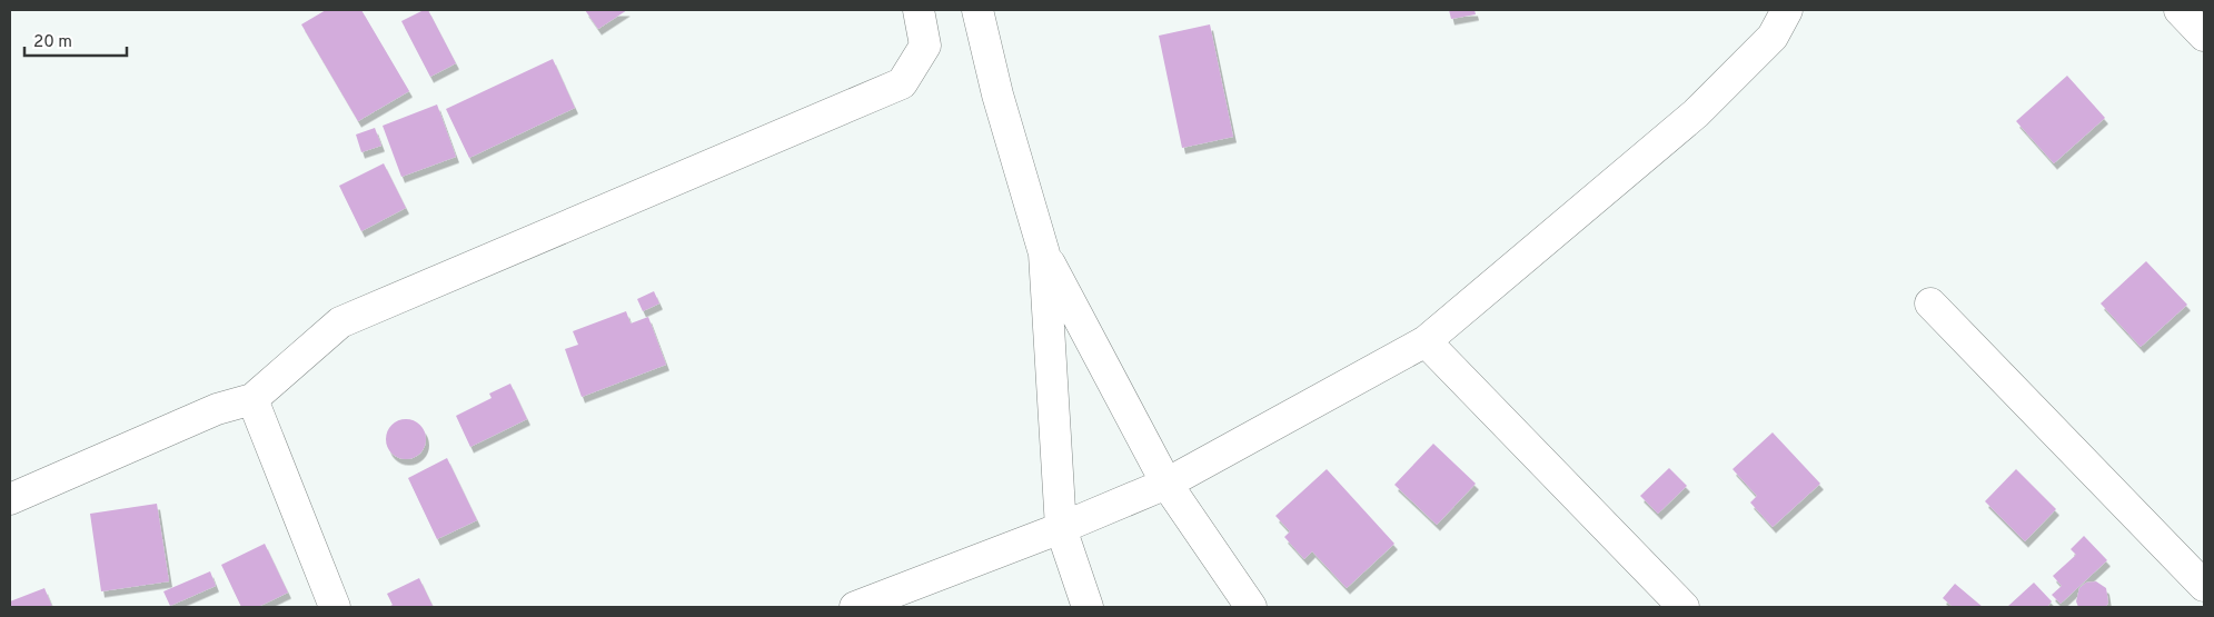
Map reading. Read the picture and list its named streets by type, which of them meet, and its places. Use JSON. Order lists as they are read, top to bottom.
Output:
{
  "scale_bar": "20 m"
}
